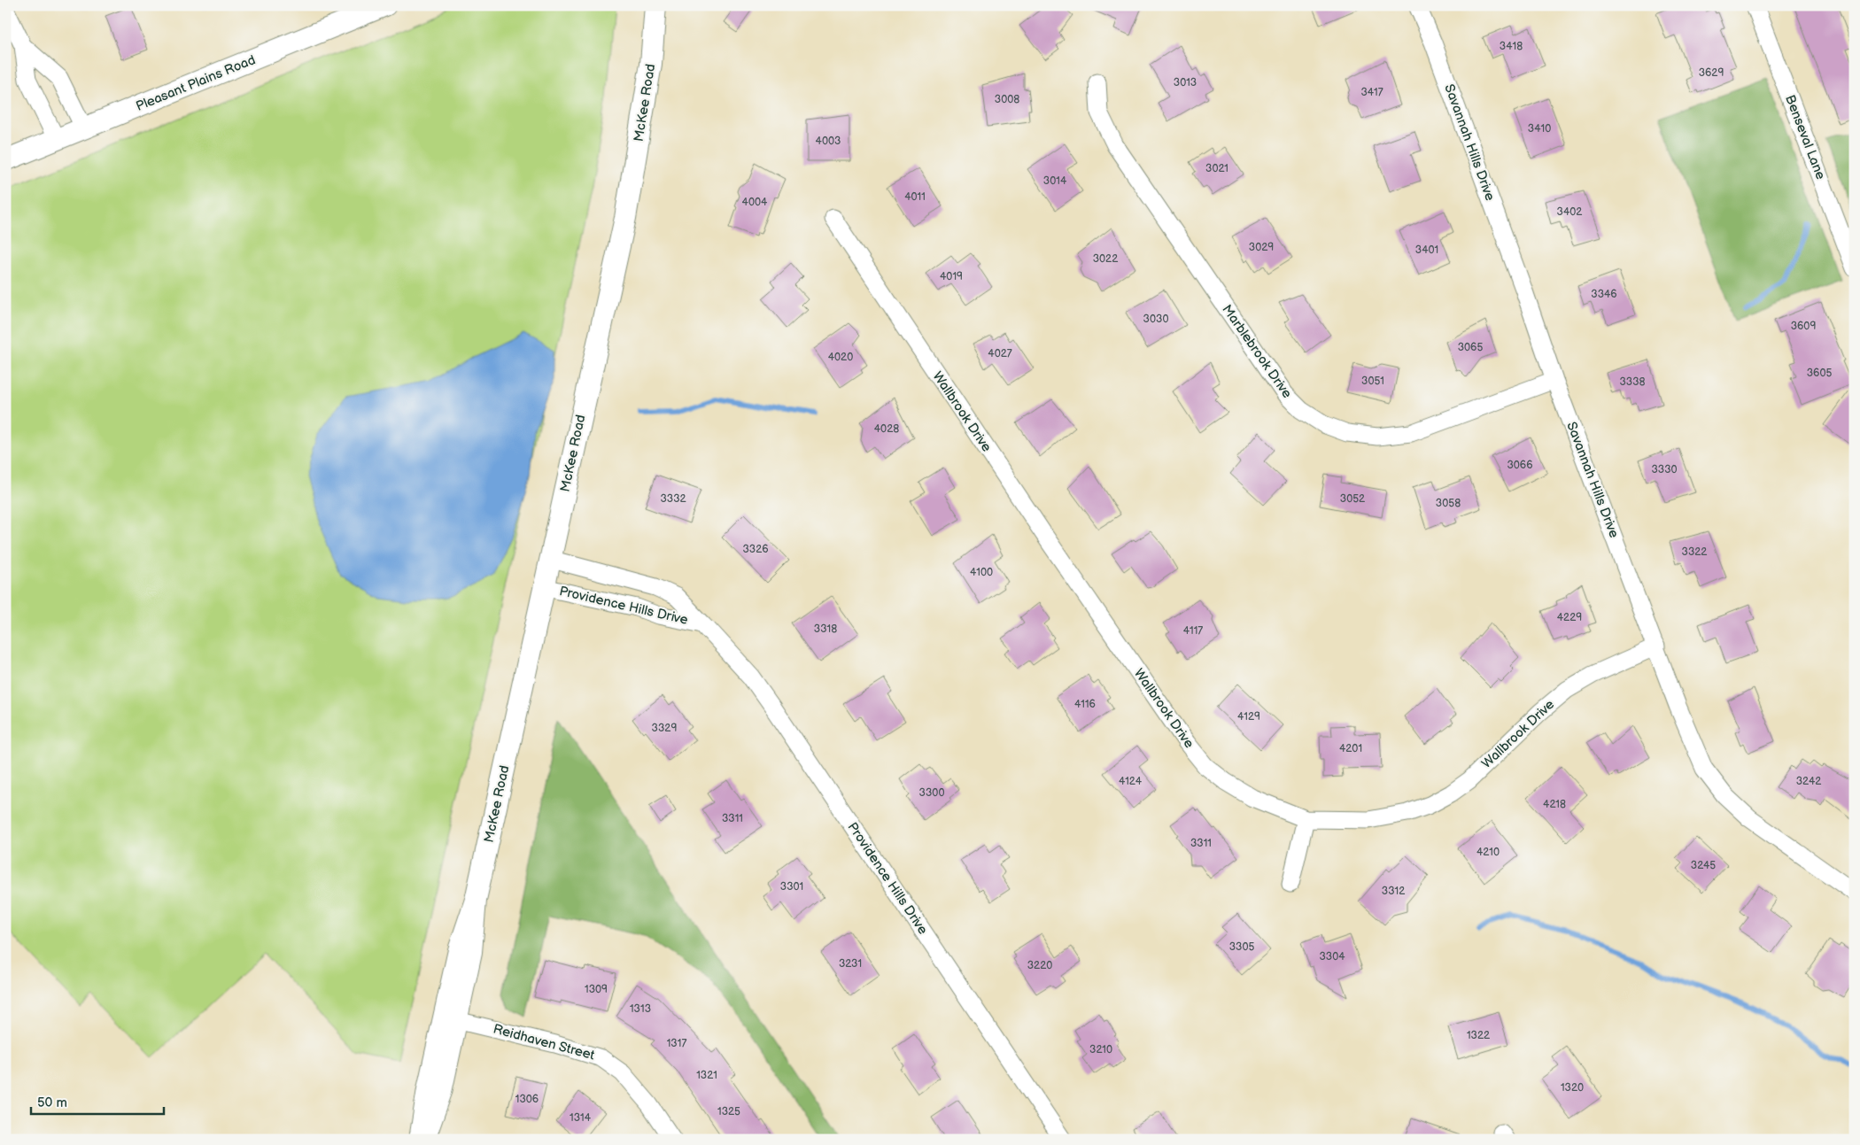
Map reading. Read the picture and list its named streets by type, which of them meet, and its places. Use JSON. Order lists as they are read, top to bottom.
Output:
{
  "streets": {
    "street": [
      "Pleasant Plains Road",
      "McKee Road",
      "Benseval Lane",
      "Savannah Hills Drive",
      "Marblebrook Drive",
      "Wallbrook Drive",
      "Providence Hills Drive",
      "Reidhaven Street"
    ]
  },
  "crossings": [
    ["McKee Road", "Providence Hills Drive"],
    ["McKee Road", "Reidhaven Street"],
    ["Savannah Hills Drive", "Marblebrook Drive"],
    ["Savannah Hills Drive", "Wallbrook Drive"]
  ],
  "house_numbers": [
    "3418",
    "3629",
    "3013",
    "3417",
    "3008",
    "3410",
    "4003",
    "3021",
    "3014",
    "4011",
    "4004",
    "3402",
    "3029",
    "3401",
    "3022",
    "4019",
    "3346",
    "3030",
    "3609",
    "3065",
    "4027",
    "4020",
    "3605",
    "3051",
    "3338",
    "4028",
    "3066",
    "3330",
    "3332",
    "3052",
    "3058",
    "3326",
    "3322",
    "4100",
    "4229",
    "3318",
    "4117",
    "4116",
    "4129",
    "3329",
    "4201",
    "4124",
    "3242",
    "3300",
    "4218",
    "3311",
    "3311",
    "4210",
    "3245",
    "3301",
    "3312",
    "3305",
    "3304",
    "3231",
    "3220",
    "1309",
    "1313",
    "1322",
    "1317",
    "3210",
    "1321",
    "1320",
    "1306",
    "1325",
    "1314"
  ],
  "scale_bar": "50 m"
}
